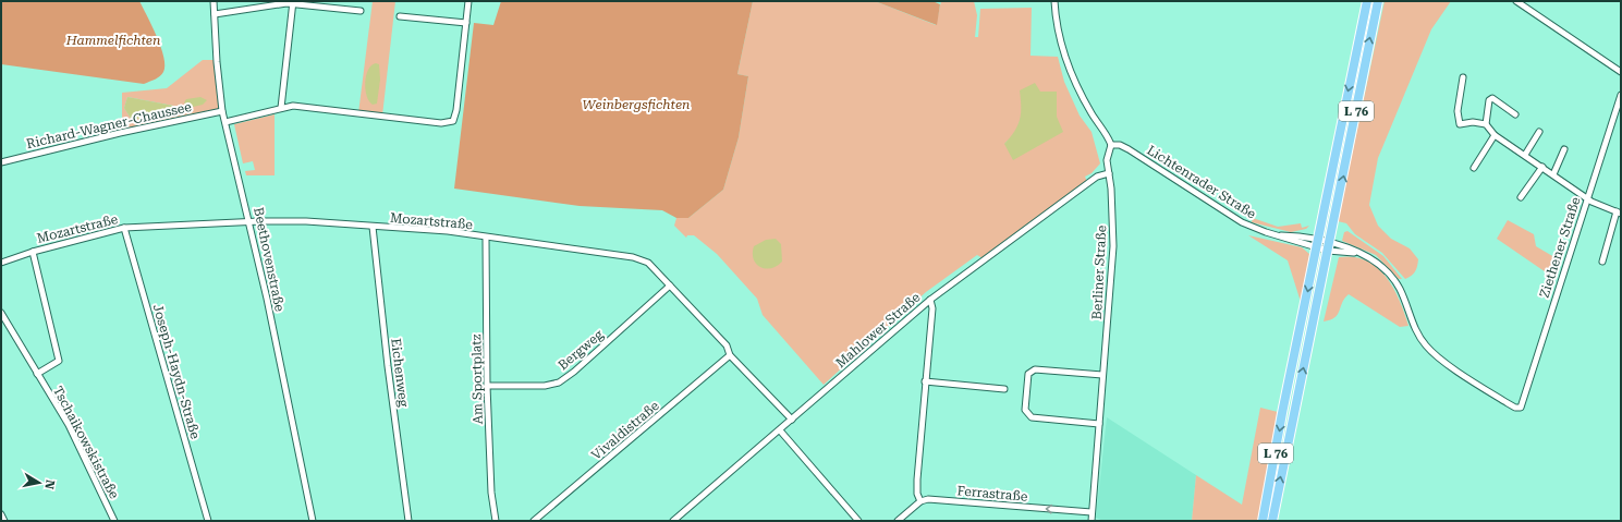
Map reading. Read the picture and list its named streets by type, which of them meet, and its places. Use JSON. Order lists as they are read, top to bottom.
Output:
{
  "streets": {
    "main road": ["L 76"],
    "street": [
      "Richard-Wagner-Chaussee",
      "Lichtenrader Straße",
      "Mozartstraße",
      "Ziethener Straße",
      "Beethovenstraße",
      "Berliner Straße",
      "Mahlower Straße",
      "Bergweg",
      "Joseph-Haydn-Straße",
      "Eichenweg",
      "Am Sportplatz",
      "Vivaldistraße",
      "Tschaikowskistraße",
      "Ferrastraße"
    ]
  },
  "crossings": [
    ["L 76", "Lichtenrader Straße"],
    ["Richard-Wagner-Chaussee", "Beethovenstraße"],
    ["Lichtenrader Straße", "Ziethener Straße"],
    ["Lichtenrader Straße", "Berliner Straße"],
    ["Mozartstraße", "Beethovenstraße"],
    ["Mozartstraße", "Mahlower Straße"],
    ["Mozartstraße", "Bergweg"],
    ["Mozartstraße", "Joseph-Haydn-Straße"],
    ["Mozartstraße", "Eichenweg"],
    ["Mozartstraße", "Am Sportplatz"],
    ["Mozartstraße", "Vivaldistraße"],
    ["Berliner Straße", "Mahlower Straße"],
    ["Berliner Straße", "Ferrastraße"],
    ["Bergweg", "Am Sportplatz"]
  ],
  "one_way": ["Ferrastraße"],
  "parks": ["Hammelfichten", "Weinbergsfichten"],
  "north": "right"
}
